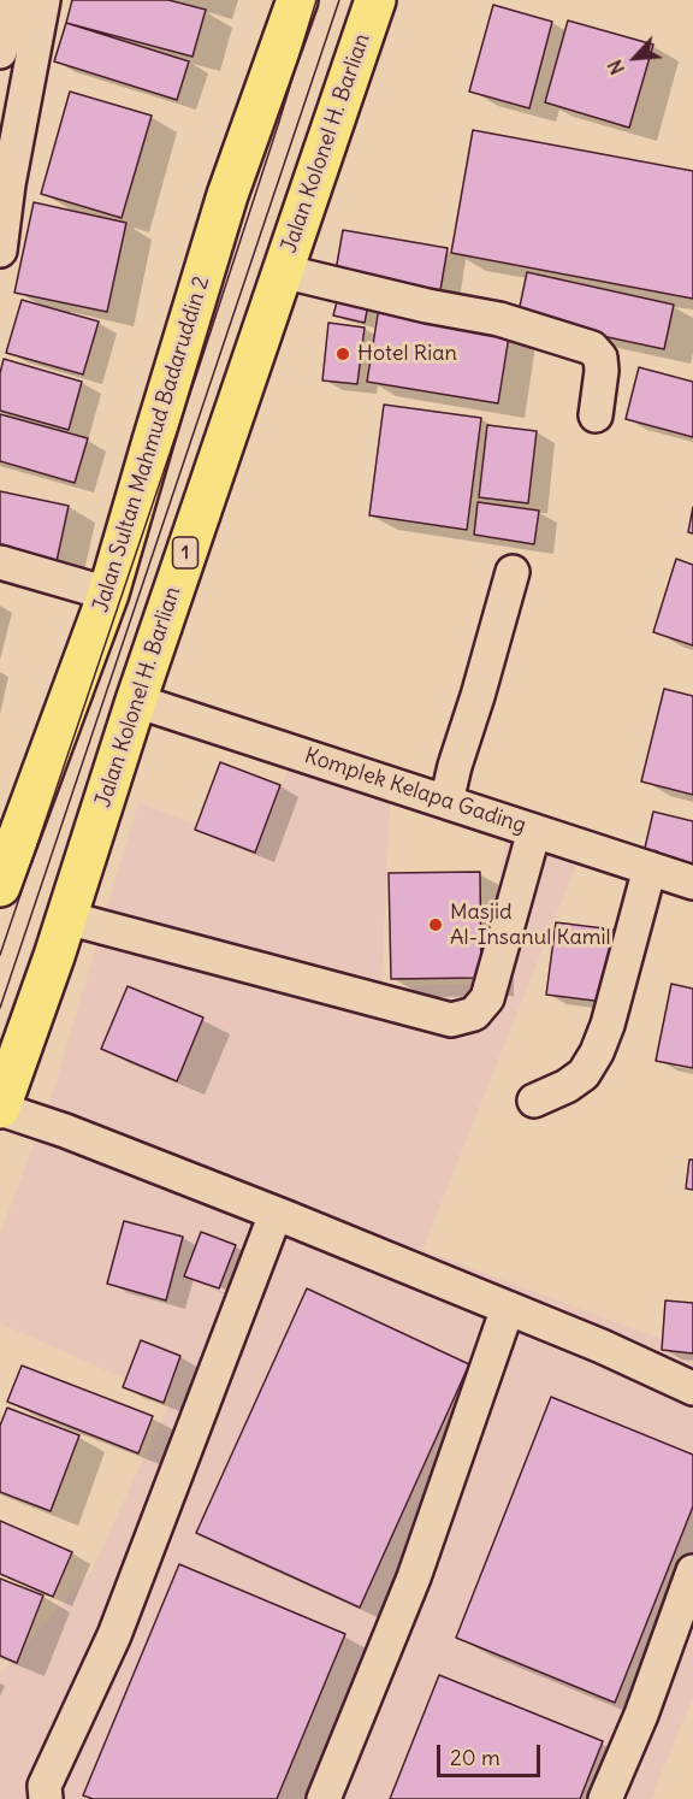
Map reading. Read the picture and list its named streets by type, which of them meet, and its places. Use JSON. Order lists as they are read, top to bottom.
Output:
{
  "streets": {
    "highway": ["Jalan Kolonel H. Barlian", "Jalan Sultan Mahmud Badaruddin 2", "1"],
    "street": ["Komplek Kelapa Gading"]
  },
  "crossings": [
    ["Jalan Kolonel H. Barlian", "Komplek Kelapa Gading"]
  ],
  "places": ["Hotel Rian", "Masjid Al-Insanul Kamil"],
  "scale_bar": "20 m",
  "north": "bottom left"
}
